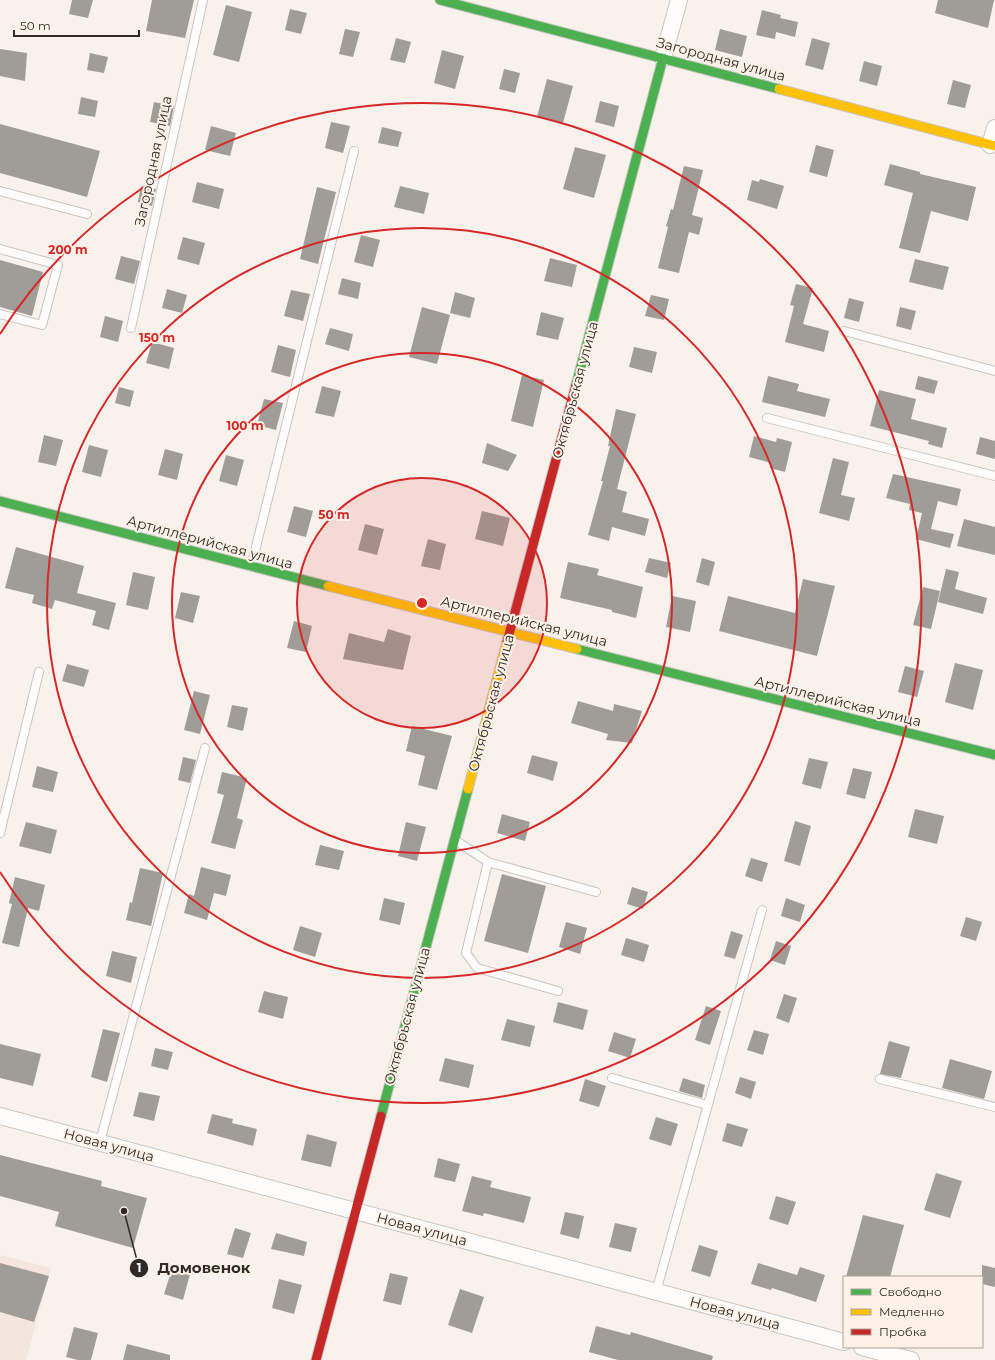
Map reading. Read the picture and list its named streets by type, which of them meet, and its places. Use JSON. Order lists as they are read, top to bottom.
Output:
{
  "streets": {
    "main road": ["Загородная улица", "Октябрьская улица", "Артиллерийская улица"],
    "street": ["Новая улица"]
  },
  "crossings": [
    ["Загородная улица", "Октябрьская улица"],
    ["Октябрьская улица", "Артиллерийская улица"],
    ["Октябрьская улица", "Новая улица"]
  ],
  "places": ["Домовенок"],
  "legend": ["Свободно", "Медленно", "Пробка"],
  "scale_bar": "50 m",
  "rings": [
    "200 m",
    "150 m",
    "100 m",
    "50 m"
  ]
}
